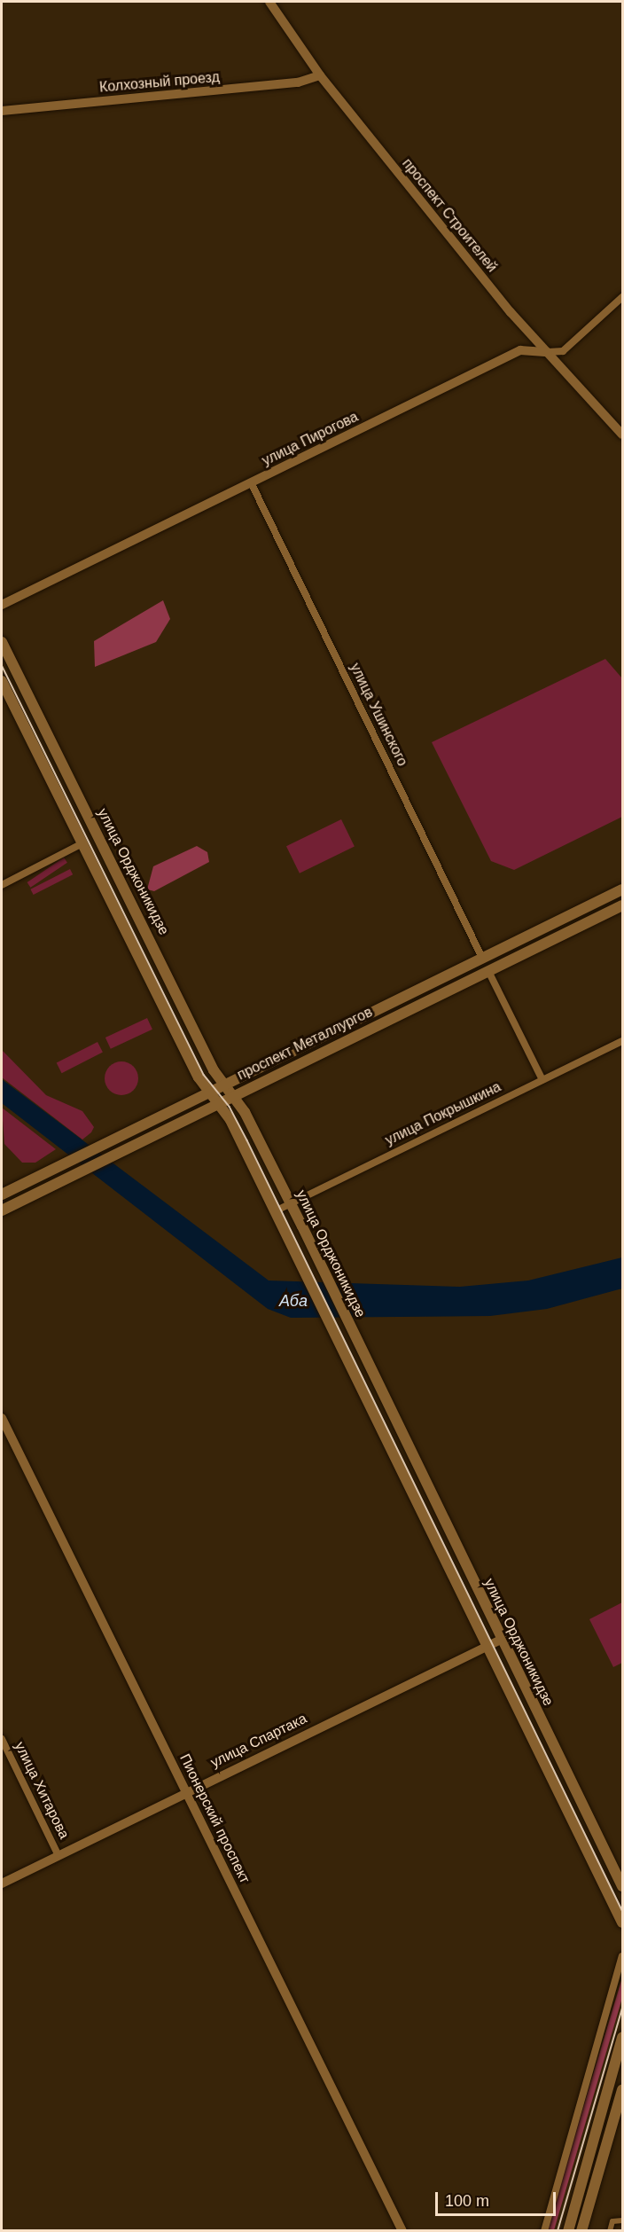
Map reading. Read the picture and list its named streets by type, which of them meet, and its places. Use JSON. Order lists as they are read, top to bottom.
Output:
{
  "streets": {
    "main road": ["улица Орджоникидзе", "проспект Металлургов"],
    "street": [
      "Колхозный проезд",
      "проспект Строителей",
      "улица Пирогова",
      "улица Ушинского",
      "улица Покрышкина",
      "улица Спартака",
      "улица Хитарова",
      "Пионерский проспект"
    ]
  },
  "crossings": [
    ["Колхозный проезд", "проспект Строителей"],
    ["проспект Строителей", "улица Пирогова"],
    ["улица Пирогова", "улица Ушинского"],
    ["улица Ушинского", "проспект Металлургов"],
    ["улица Орджоникидзе", "проспект Металлургов"],
    ["улица Орджоникидзе", "улица Покрышкина"],
    ["улица Орджоникидзе", "улица Спартака"],
    ["улица Спартака", "улица Хитарова"],
    ["улица Спартака", "Пионерский проспект"]
  ],
  "water": ["Аба"],
  "scale_bar": "100 m"
}
